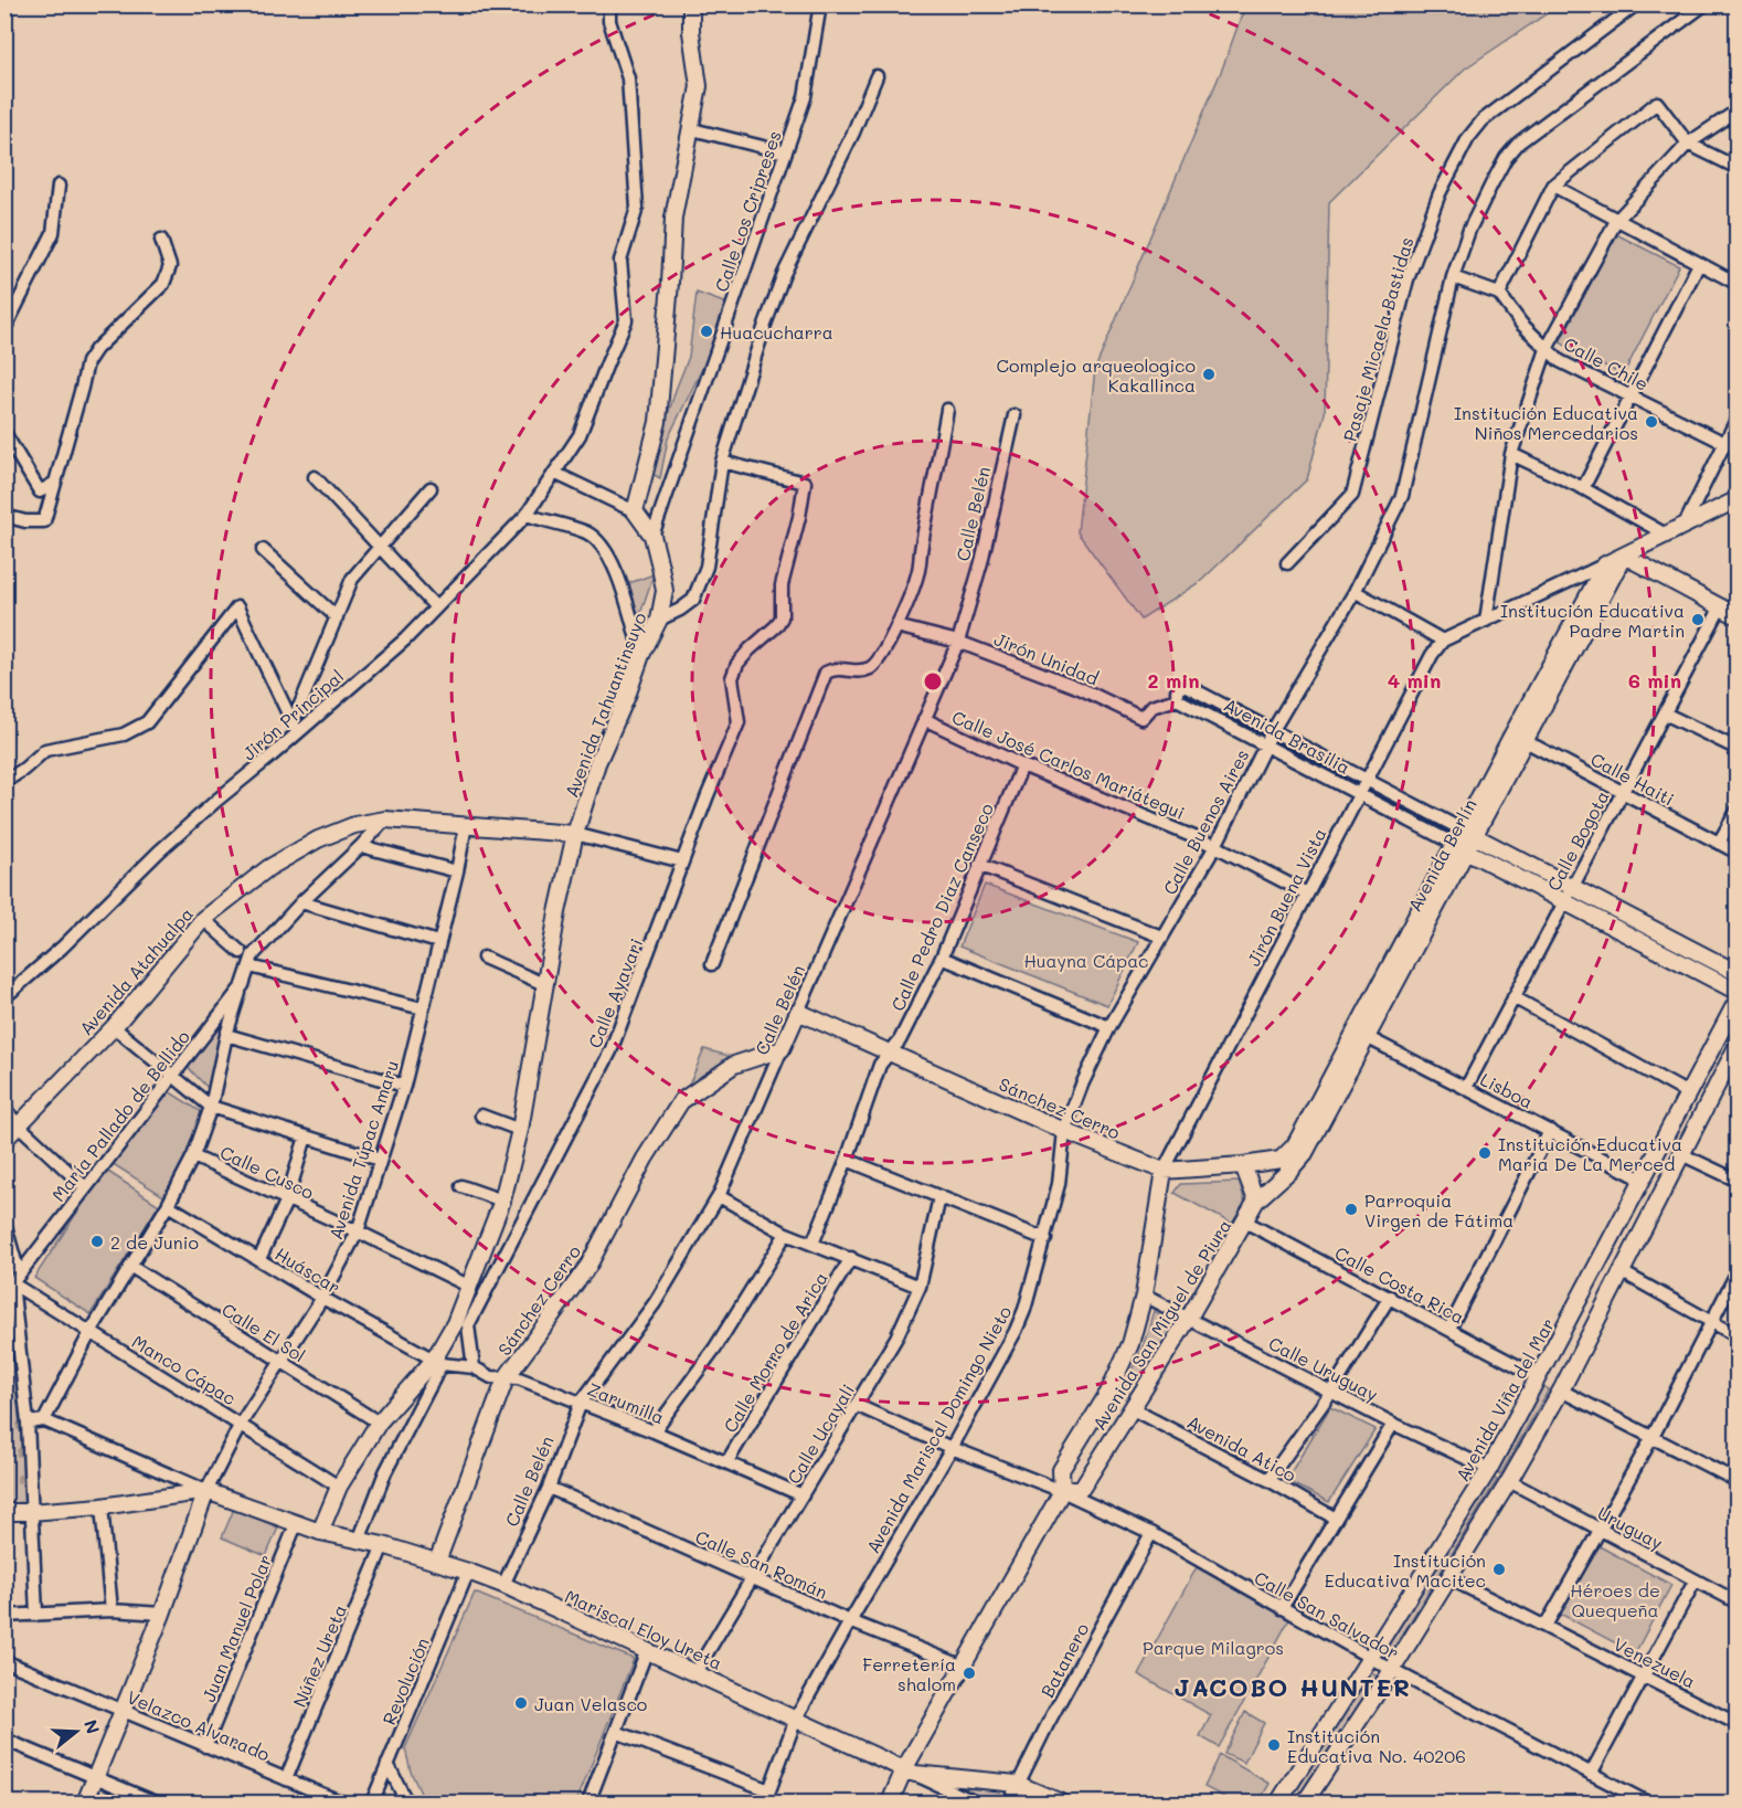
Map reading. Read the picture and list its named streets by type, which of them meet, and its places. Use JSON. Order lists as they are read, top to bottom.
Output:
{
  "streets": {
    "street": [
      "Calle Los Cripreses",
      "Pasaje Micaela Bastidas",
      "Calle Chile",
      "Calle Belén",
      "Jirón Unidad",
      "Avenida Tahuantinsuyo",
      "Jirón Principal",
      "Avenida Brasilia",
      "Calle José Carlos Mariátegui",
      "Calle Haiti",
      "Calle Buenos Aires",
      "Calle Bogota",
      "Avenida Berlín",
      "Jirón Buena Vista",
      "Calle Pedro Diaz Canseco",
      "Avenida Atahualpa",
      "Calle Ayavari",
      "Lisboa",
      "Sánchez Cerro",
      "María Pallado de Bellido",
      "Avenida Túpac Amaru",
      "Calle Cusco",
      "Huáscar",
      "Calle Costa Rica",
      "Avenida San Miguel de Piura",
      "Calle El Sol",
      "Calle Morro de Arica",
      "Calle Uruguay",
      "Manco Cápac",
      "Avenida Viña del Mar",
      "Zarumilla",
      "Avenida Mariscal Domingo Nieto",
      "Calle Ucayali",
      "Avenida Atico",
      "Uruguay",
      "Calle San Román",
      "Calle San Salvador",
      "Juan Manuel Polar",
      "Mariscal Eloy Ureta",
      "Núñez Ureta",
      "Batanero",
      "Venezuela",
      "Revolución",
      "Velazco Alvarado"
    ]
  },
  "crossings": [
    ["Calle Los Cripreses", "Avenida Tahuantinsuyo"],
    ["Calle Belén", "Jirón Unidad"],
    ["Calle Belén", "Calle José Carlos Mariátegui"],
    ["Calle Belén", "Sánchez Cerro"],
    ["Calle Belén", "Zarumilla"],
    ["Calle Belén", "Calle San Román"],
    ["Calle Belén", "Mariscal Eloy Ureta"],
    ["Jirón Unidad", "Avenida Brasilia"],
    ["Avenida Tahuantinsuyo", "Avenida Atahualpa"],
    ["Avenida Tahuantinsuyo", "Calle Ayavari"],
    ["Avenida Tahuantinsuyo", "Calle Cusco"],
    ["Avenida Tahuantinsuyo", "Huáscar"],
    ["Avenida Tahuantinsuyo", "Calle El Sol"],
    ["Avenida Tahuantinsuyo", "Manco Cápac"],
    ["Avenida Tahuantinsuyo", "Zarumilla"],
    ["Avenida Tahuantinsuyo", "Mariscal Eloy Ureta"],
    ["Avenida Brasilia", "Calle Buenos Aires"],
    ["Avenida Brasilia", "Calle Bogota"],
    ["Avenida Brasilia", "Avenida Berlín"],
    ["Avenida Brasilia", "Jirón Buena Vista"],
    ["Calle José Carlos Mariátegui", "Calle Buenos Aires"],
    ["Calle José Carlos Mariátegui", "Jirón Buena Vista"],
    ["Calle José Carlos Mariátegui", "Calle Pedro Diaz Canseco"],
    ["Calle Haiti", "Calle Bogota"],
    ["Calle Haiti", "Avenida Berlín"],
    ["Calle Buenos Aires", "Sánchez Cerro"],
    ["Calle Buenos Aires", "Avenida Mariscal Domingo Nieto"],
    ["Calle Bogota", "Lisboa"],
    ["Avenida Berlín", "Lisboa"],
    ["Avenida Berlín", "Sánchez Cerro"],
    ["Avenida Berlín", "Avenida San Miguel de Piura"],
    ["Jirón Buena Vista", "Sánchez Cerro"],
    ["Jirón Buena Vista", "Avenida San Miguel de Piura"],
    ["Calle Pedro Diaz Canseco", "Sánchez Cerro"],
    ["Avenida Atahualpa", "Avenida Túpac Amaru"],
    ["Lisboa", "Avenida Viña del Mar"],
    ["Sánchez Cerro", "Avenida San Miguel de Piura"],
    ["Sánchez Cerro", "Zarumilla"],
    ["Sánchez Cerro", "Avenida Mariscal Domingo Nieto"],
    ["Sánchez Cerro", "Mariscal Eloy Ureta"],
    ["María Pallado de Bellido", "Manco Cápac"],
    ["Avenida Túpac Amaru", "Calle Cusco"],
    ["Avenida Túpac Amaru", "Huáscar"],
    ["Avenida Túpac Amaru", "Calle El Sol"],
    ["Avenida Túpac Amaru", "Manco Cápac"],
    ["Avenida Túpac Amaru", "Mariscal Eloy Ureta"],
    ["Huáscar", "Zarumilla"],
    ["Calle Costa Rica", "Avenida San Miguel de Piura"],
    ["Calle Costa Rica", "Avenida Viña del Mar"],
    ["Avenida San Miguel de Piura", "Calle Uruguay"],
    ["Avenida San Miguel de Piura", "Avenida Atico"],
    ["Avenida San Miguel de Piura", "Calle San Román"],
    ["Avenida San Miguel de Piura", "Calle San Salvador"],
    ["Avenida San Miguel de Piura", "Mariscal Eloy Ureta"],
    ["Calle Morro de Arica", "Zarumilla"],
    ["Calle Uruguay", "Avenida Viña del Mar"],
    ["Avenida Viña del Mar", "Calle San Salvador"],
    ["Zarumilla", "Calle Ucayali"],
    ["Avenida Mariscal Domingo Nieto", "Calle San Román"],
    ["Avenida Mariscal Domingo Nieto", "Calle San Salvador"],
    ["Avenida Mariscal Domingo Nieto", "Mariscal Eloy Ureta"],
    ["Calle Ucayali", "Calle San Román"],
    ["Calle Ucayali", "Calle San Salvador"],
    ["Calle Ucayali", "Mariscal Eloy Ureta"],
    ["Calle San Salvador", "Batanero"],
    ["Juan Manuel Polar", "Mariscal Eloy Ureta"],
    ["Juan Manuel Polar", "Velazco Alvarado"],
    ["Mariscal Eloy Ureta", "Núñez Ureta"],
    ["Mariscal Eloy Ureta", "Batanero"],
    ["Mariscal Eloy Ureta", "Revolución"],
    ["Núñez Ureta", "Velazco Alvarado"]
  ],
  "districts": ["JACOBO HUNTER"],
  "parks": ["Huayna Cápac", "Héroes de Quequeña", "Parque Milagros"],
  "places": [
    "Huacucharra",
    "Complejo arqueologico Kakallinca",
    "Institución Educativa Niños Mercedarios",
    "Institución Educativa Padre Martin",
    "Institución Educativa Maria De La Merced",
    "Parroquia Virgen de Fátima",
    "2 de Junio",
    "Institución Educativa Macitec",
    "Ferretería shalom",
    "Juan Velasco",
    "Institución Educativa No. 40206"
  ],
  "north": "right",
  "rings": ["2 min", "4 min", "6 min"]
}
